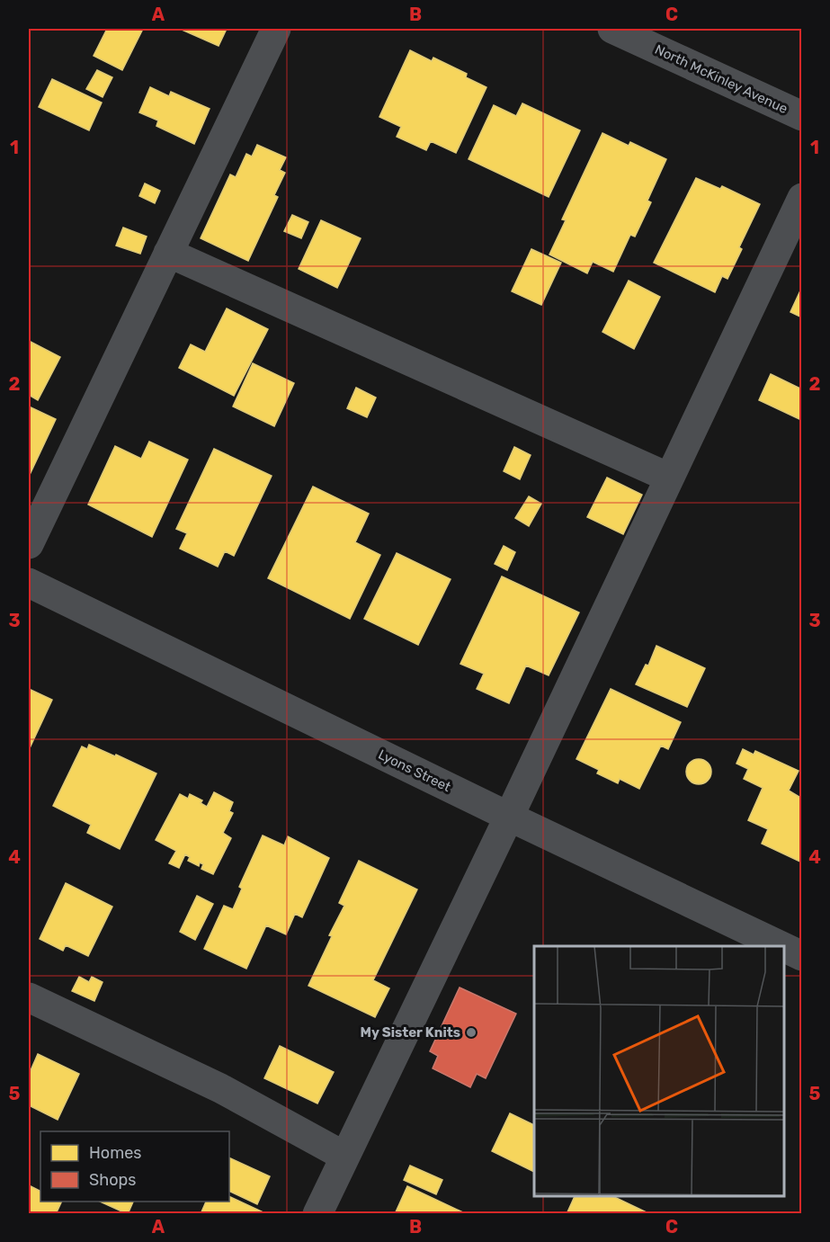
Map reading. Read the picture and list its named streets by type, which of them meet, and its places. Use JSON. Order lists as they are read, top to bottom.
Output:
{
  "streets": {
    "street": ["North McKinley Avenue", "Lyons Street"]
  },
  "places": ["My Sister Knits"],
  "legend": ["Homes", "Shops"],
  "grid": {
    "columns": ["A", "B", "C"],
    "rows": [
      "1",
      "2",
      "3",
      "4",
      "5"
    ]
  }
}
